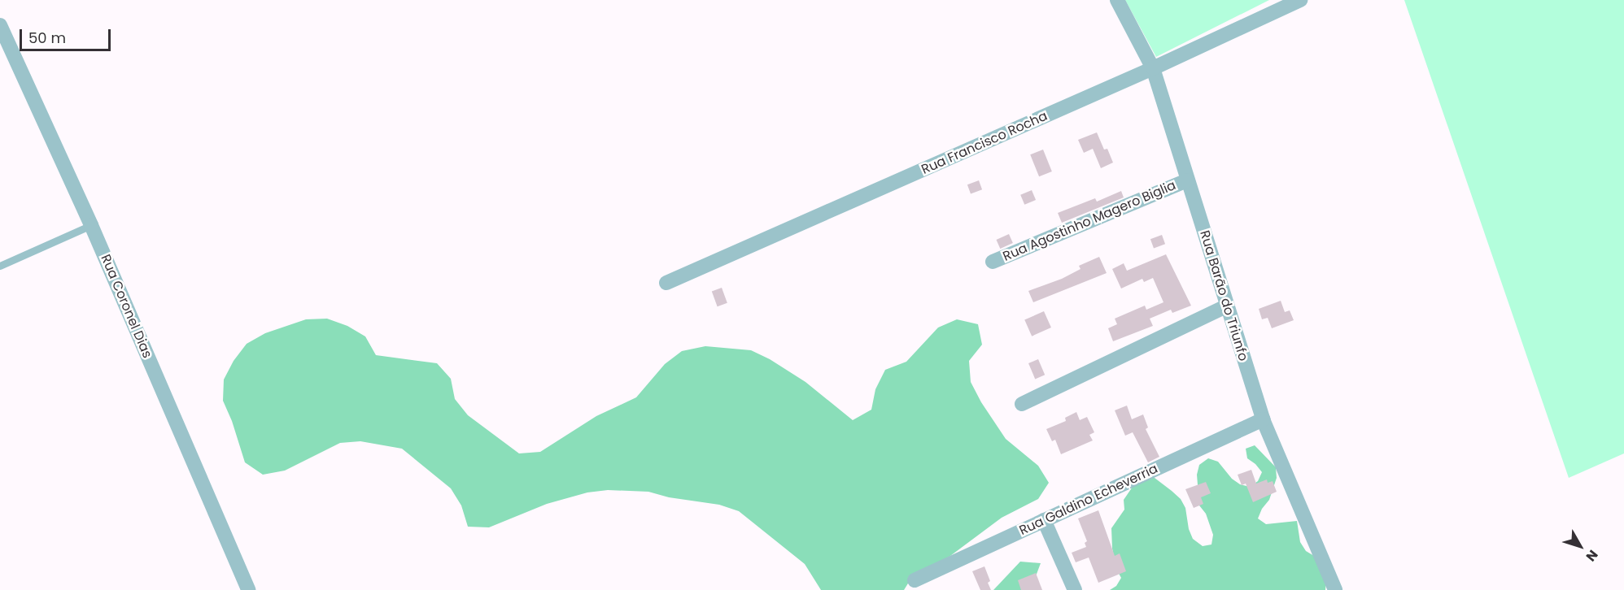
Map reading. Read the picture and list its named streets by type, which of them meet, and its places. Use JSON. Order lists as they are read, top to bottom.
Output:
{
  "streets": {
    "street": [
      "Rua Francisco Rocha",
      "Rua Agostinho Magero Biglia",
      "Rua Barão do Triunfo",
      "Rua Coronel Dias",
      "Rua Galdino Echeverria"
    ]
  },
  "crossings": [
    ["Rua Francisco Rocha", "Rua Barão do Triunfo"],
    ["Rua Agostinho Magero Biglia", "Rua Barão do Triunfo"],
    ["Rua Barão do Triunfo", "Rua Galdino Echeverria"]
  ],
  "scale_bar": "50 m",
  "north": "bottom right"
}
